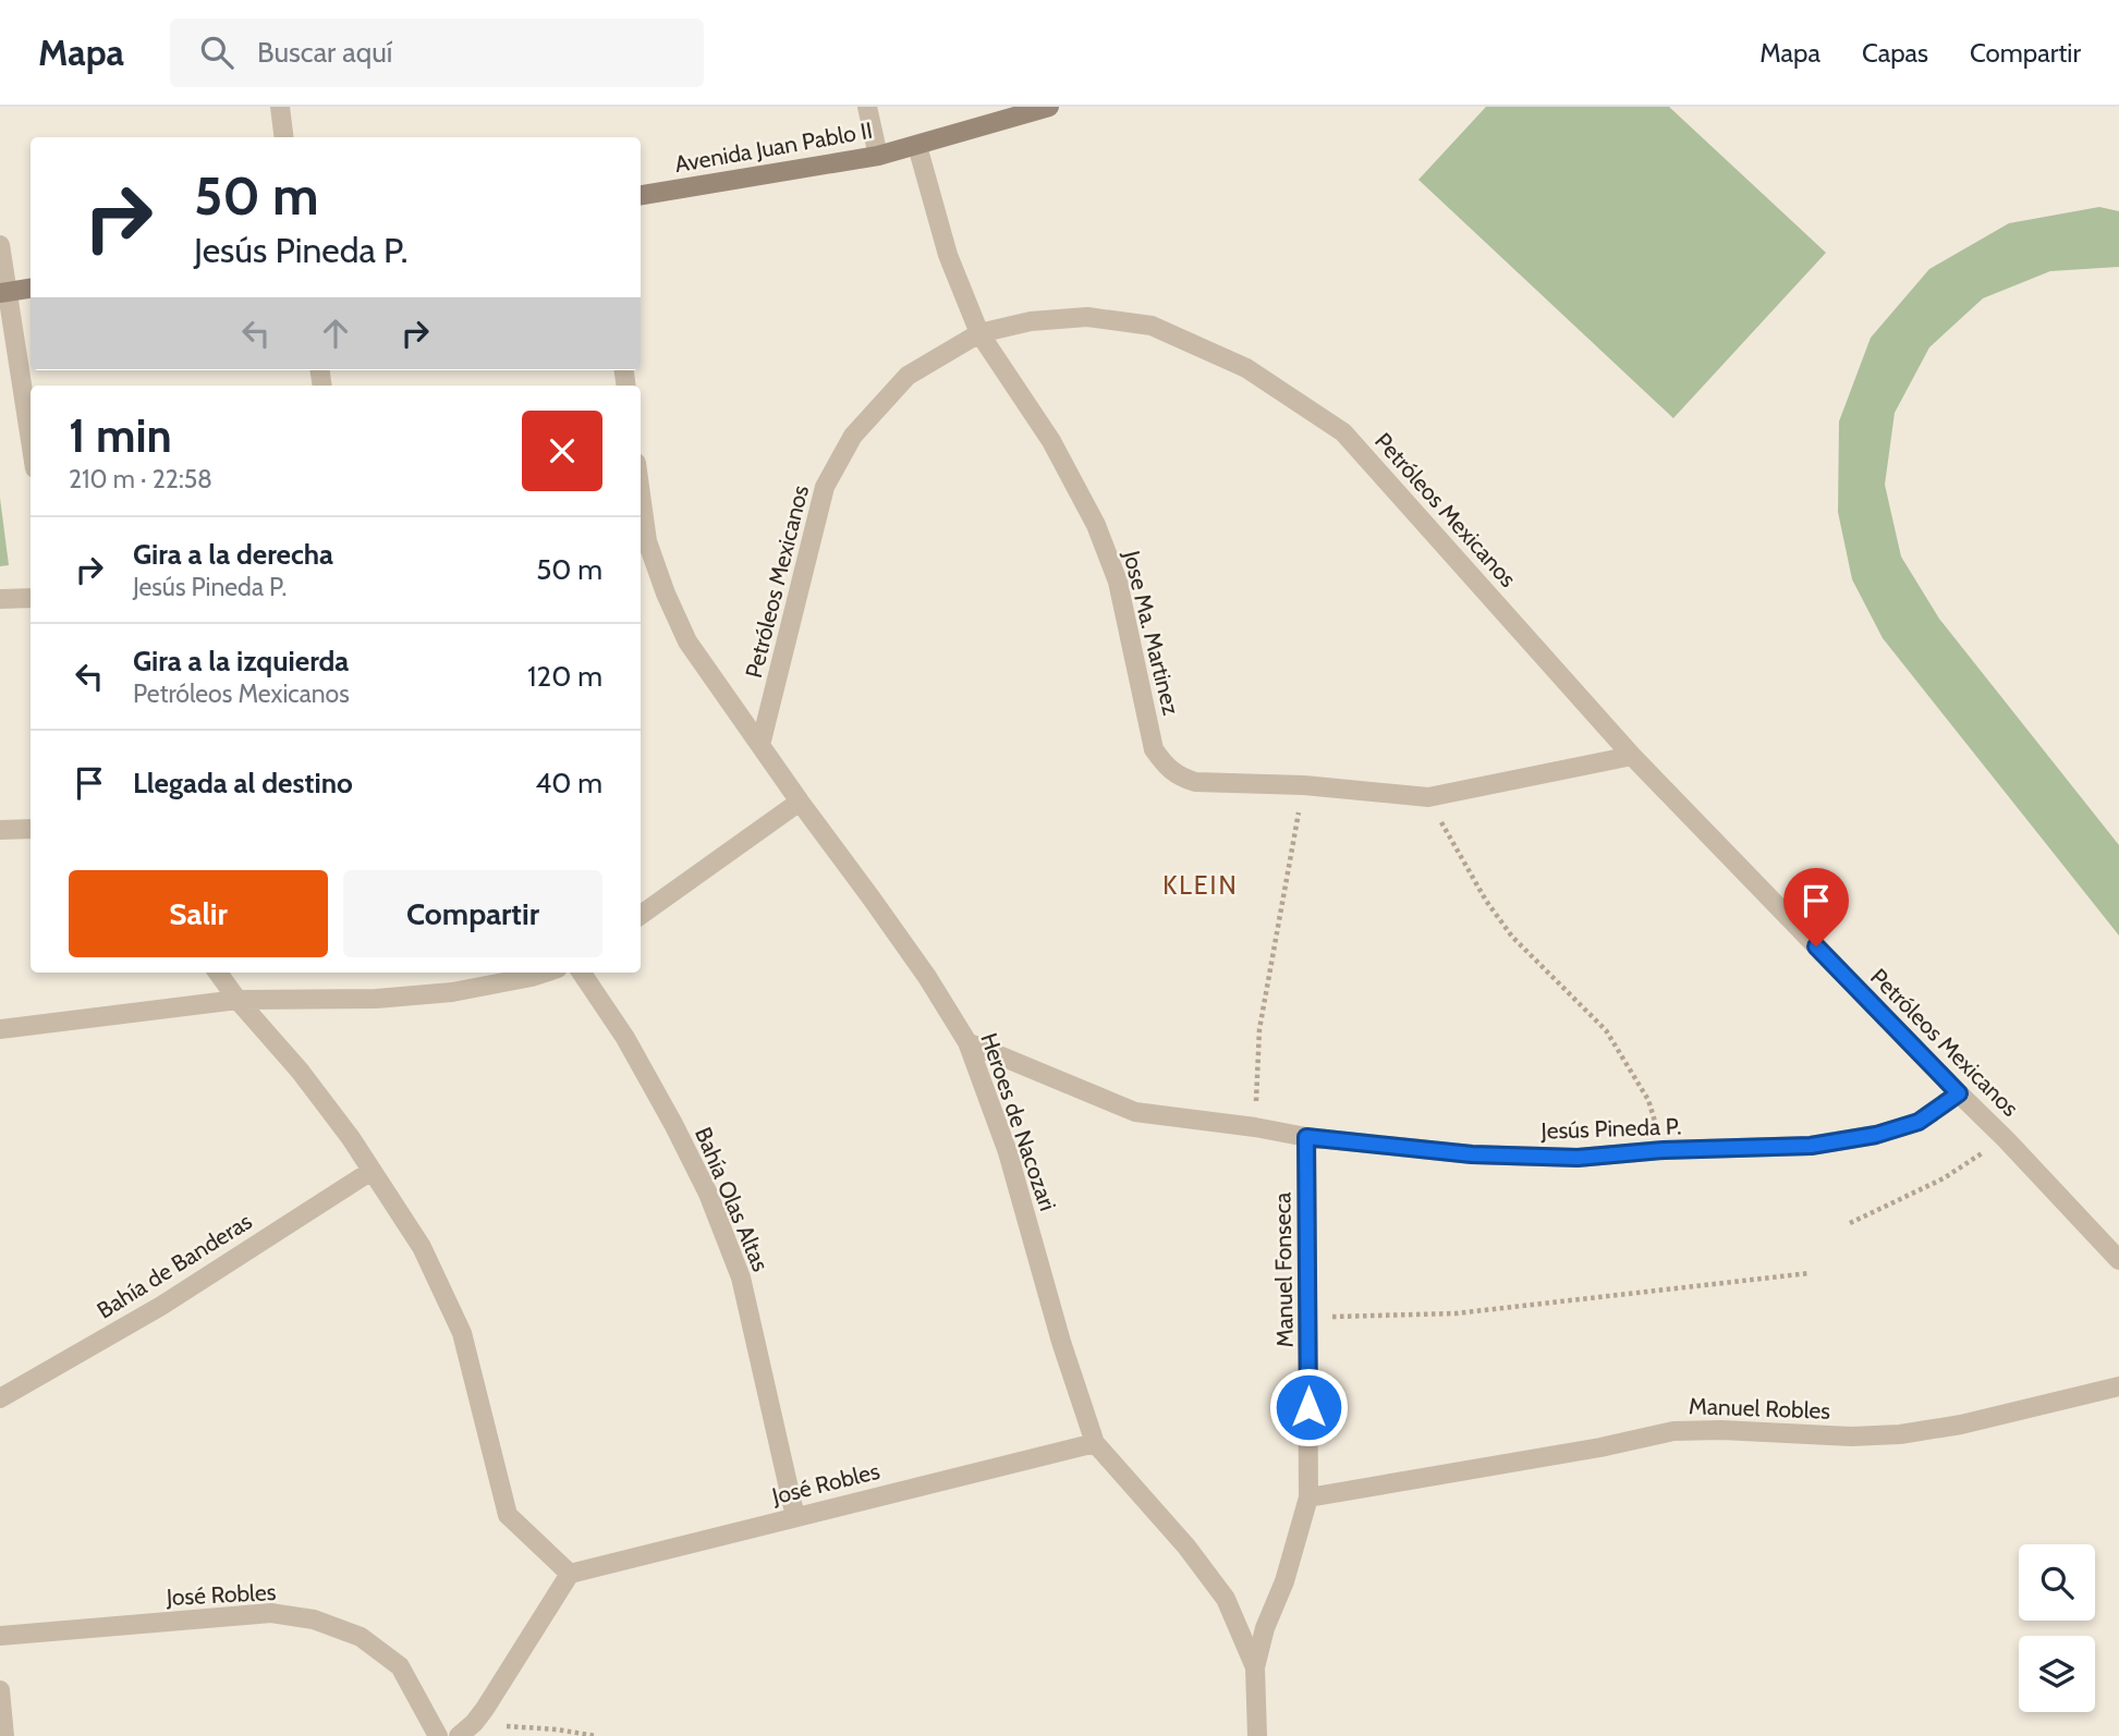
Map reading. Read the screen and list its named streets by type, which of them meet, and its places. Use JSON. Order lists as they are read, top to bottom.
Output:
{
  "streets": {
    "main road": ["Avenida Juan Pablo II"],
    "street": [
      "Petróleos Mexicanos",
      "Jose Ma. Martinez",
      "Heroes de Nacozari",
      "Jesús Pineda P.",
      "Bahía Olas Altas",
      "Bahía de Banderas",
      "Manuel Fonseca",
      "Manuel Robles",
      "José Robles"
    ]
  },
  "crossings": [
    ["Avenida Juan Pablo II", "Jose Ma. Martinez"],
    ["Petróleos Mexicanos", "Jose Ma. Martinez"],
    ["Petróleos Mexicanos", "Heroes de Nacozari"],
    ["Petróleos Mexicanos", "Jesús Pineda P."],
    ["Heroes de Nacozari", "Jesús Pineda P."],
    ["Heroes de Nacozari", "Manuel Fonseca"],
    ["Heroes de Nacozari", "José Robles"],
    ["Jesús Pineda P.", "Manuel Fonseca"],
    ["Bahía Olas Altas", "José Robles"],
    ["Manuel Fonseca", "Manuel Robles"]
  ],
  "districts": ["KLEIN"],
  "page": {
    "header": "Mapa",
    "search": "Buscar aquí",
    "nav": ["Mapa", "Capas", "Compartir"],
    "turn": ["50 m", "Jesús Pineda P."],
    "heading": ["1 min", "210 m · 22:58"],
    "list": [
      {
        "name": "Gira a la derecha",
        "note": "Jesús Pineda P.",
        "value": "50 m"
      },
      {
        "name": "Gira a la izquierda",
        "note": "Petróleos Mexicanos",
        "value": "120 m"
      },
      {
        "name": "Llegada al destino",
        "value": "40 m"
      }
    ],
    "buttons": ["Salir", "Compartir"]
  }
}
